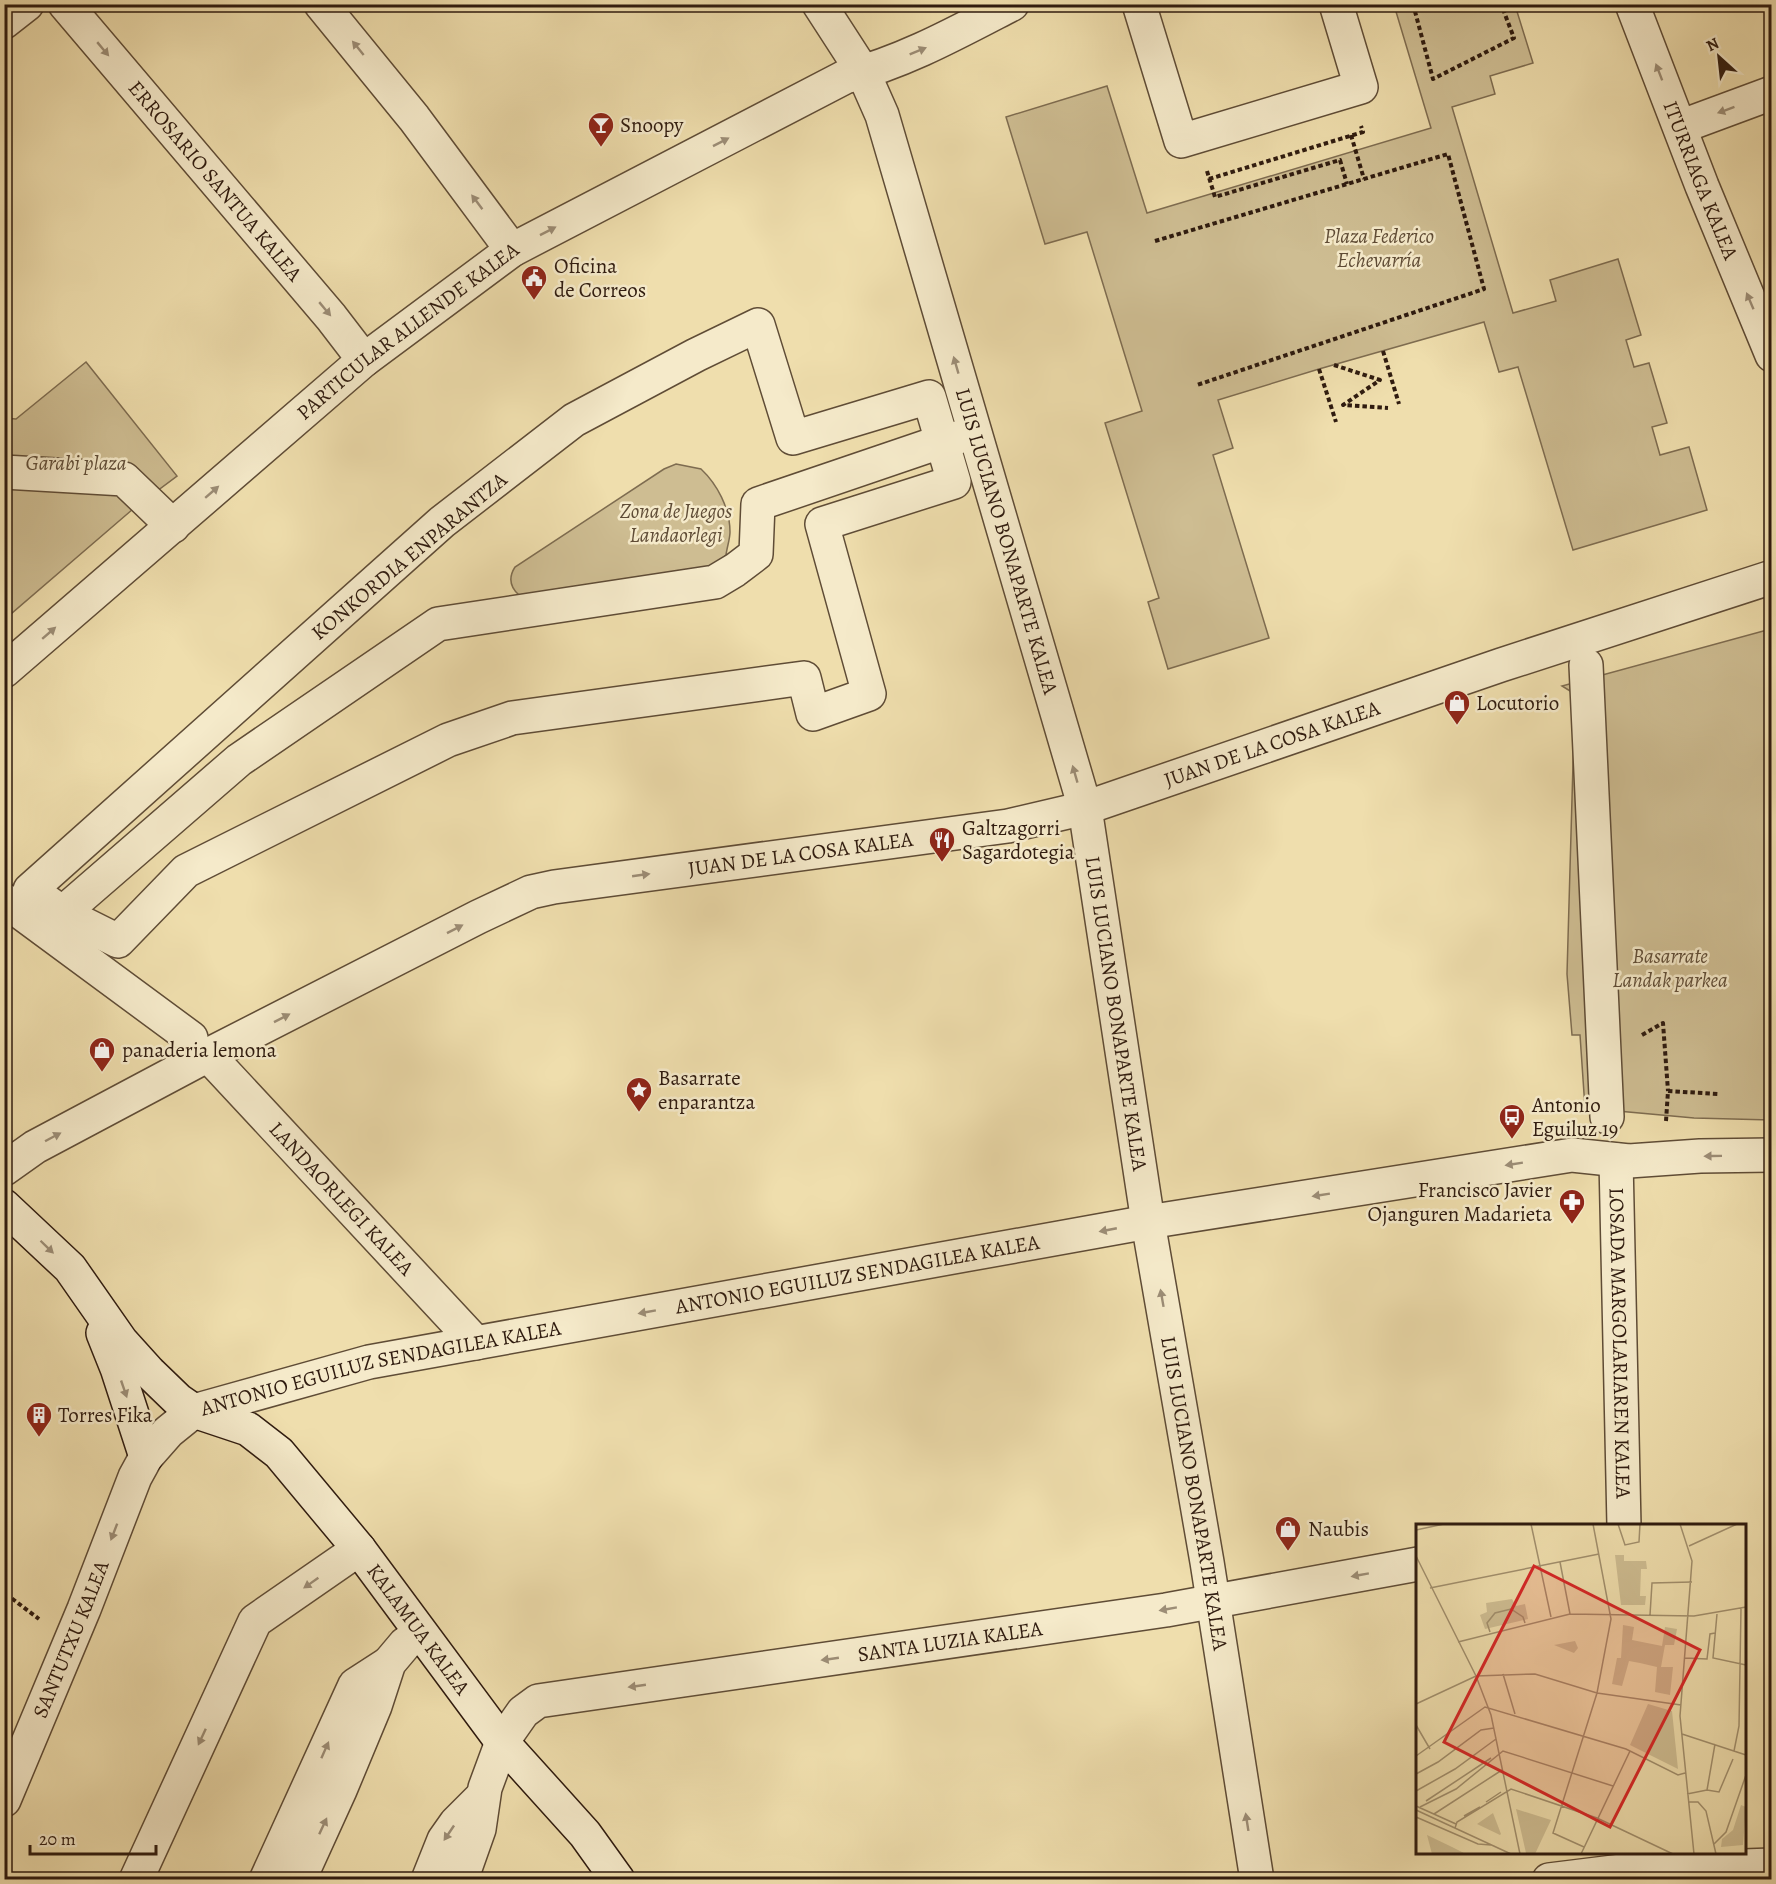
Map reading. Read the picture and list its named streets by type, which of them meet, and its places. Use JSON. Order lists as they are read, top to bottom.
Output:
{
  "streets": {
    "street": [
      "ITURRIAGA KALEA",
      "ERROSARIO SANTUA KALEA",
      "PARTICULAR ALLENDE KALEA",
      "LUIS LUCIANO BONAPARTE KALEA",
      "KONKORDIA ENPARANTZA",
      "JUAN DE LA COSA KALEA",
      "LANDAORLEGI KALEA",
      "ANTONIO EGUILUZ SENDAGILEA KALEA",
      "LOSADA MARGOLARIAREN KALEA",
      "KALAMUA KALEA",
      "SANTUTXU KALEA",
      "SANTA LUZIA KALEA"
    ]
  },
  "crossings": [
    ["ERROSARIO SANTUA KALEA", "PARTICULAR ALLENDE KALEA"],
    ["PARTICULAR ALLENDE KALEA", "LUIS LUCIANO BONAPARTE KALEA"],
    ["LUIS LUCIANO BONAPARTE KALEA", "JUAN DE LA COSA KALEA"],
    ["LUIS LUCIANO BONAPARTE KALEA", "ANTONIO EGUILUZ SENDAGILEA KALEA"],
    ["LUIS LUCIANO BONAPARTE KALEA", "SANTA LUZIA KALEA"],
    ["KONKORDIA ENPARANTZA", "LANDAORLEGI KALEA"],
    ["JUAN DE LA COSA KALEA", "LANDAORLEGI KALEA"],
    ["LANDAORLEGI KALEA", "ANTONIO EGUILUZ SENDAGILEA KALEA"],
    ["ANTONIO EGUILUZ SENDAGILEA KALEA", "LOSADA MARGOLARIAREN KALEA"],
    ["ANTONIO EGUILUZ SENDAGILEA KALEA", "KALAMUA KALEA"],
    ["ANTONIO EGUILUZ SENDAGILEA KALEA", "SANTUTXU KALEA"],
    ["KALAMUA KALEA", "SANTA LUZIA KALEA"]
  ],
  "one_way": [
    "ITURRIAGA KALEA",
    "LUIS LUCIANO BONAPARTE KALEA",
    "ANTONIO EGUILUZ SENDAGILEA KALEA",
    "SANTA LUZIA KALEA"
  ],
  "parks": [
    "Plaza Federico Echevarría",
    "Garabi plaza",
    "Zona de Juegos Landaorlegi",
    "Basarrate Landak parkea"
  ],
  "places": {
    "bar": ["Snoopy"],
    "public building": ["Oficina de Correos"],
    "shop": ["Locutorio", "panaderia lemona", "Naubis"],
    "restaurant": ["Galtzagorri Sagardotegia"],
    "place": ["Basarrate enparantza"],
    "bus stop": ["Antonio Eguiluz 19"],
    "pharmacy": ["Francisco Javier Ojanguren Madarieta"],
    "building": ["Torres Fika"]
  },
  "scale_bar": "20 m",
  "north": "top left"
}
